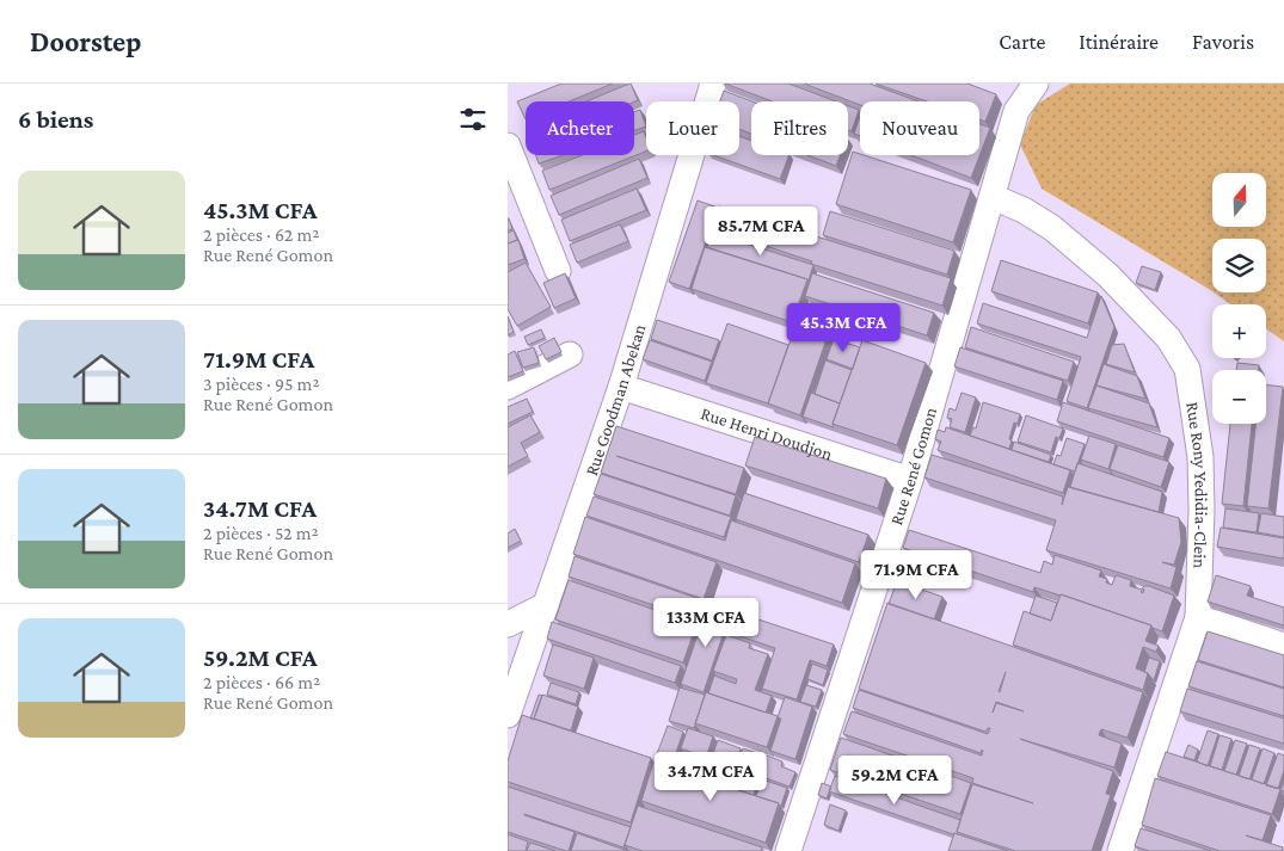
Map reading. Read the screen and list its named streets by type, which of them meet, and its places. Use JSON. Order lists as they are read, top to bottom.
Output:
{
  "streets": {
    "street": [
      "Rue Goodman Abekan",
      "Rue Henri Doudjon",
      "Rue René Gomon",
      "Rue Rony Yedidia-Clein"
    ]
  },
  "crossings": [
    ["Rue Goodman Abekan", "Rue Henri Doudjon"],
    ["Rue Henri Doudjon", "Rue René Gomon"],
    ["Rue René Gomon", "Rue Rony Yedidia-Clein"]
  ],
  "north": "top",
  "page": {
    "header": "Doorstep",
    "nav": ["Carte", "Itinéraire", "Favoris"],
    "heading": "6 biens",
    "chip": [
      "Acheter",
      "Louer",
      "Filtres",
      "Nouveau"
    ],
    "list": [
      {
        "name": "45.3M CFA",
        "note": "2 pièces · 62 m² · Rue René Gomon"
      },
      {
        "name": "71.9M CFA",
        "note": "3 pièces · 95 m² · Rue René Gomon"
      },
      {
        "name": "34.7M CFA",
        "note": "2 pièces · 52 m² · Rue René Gomon"
      },
      {
        "name": "59.2M CFA",
        "note": "2 pièces · 66 m² · Rue René Gomon"
      }
    ],
    "map_buttons": ["+", "−"],
    "price": [
      "85.7M CFA",
      "45.3M CFA",
      "71.9M CFA",
      "133M CFA",
      "34.7M CFA",
      "59.2M CFA"
    ]
  }
}
